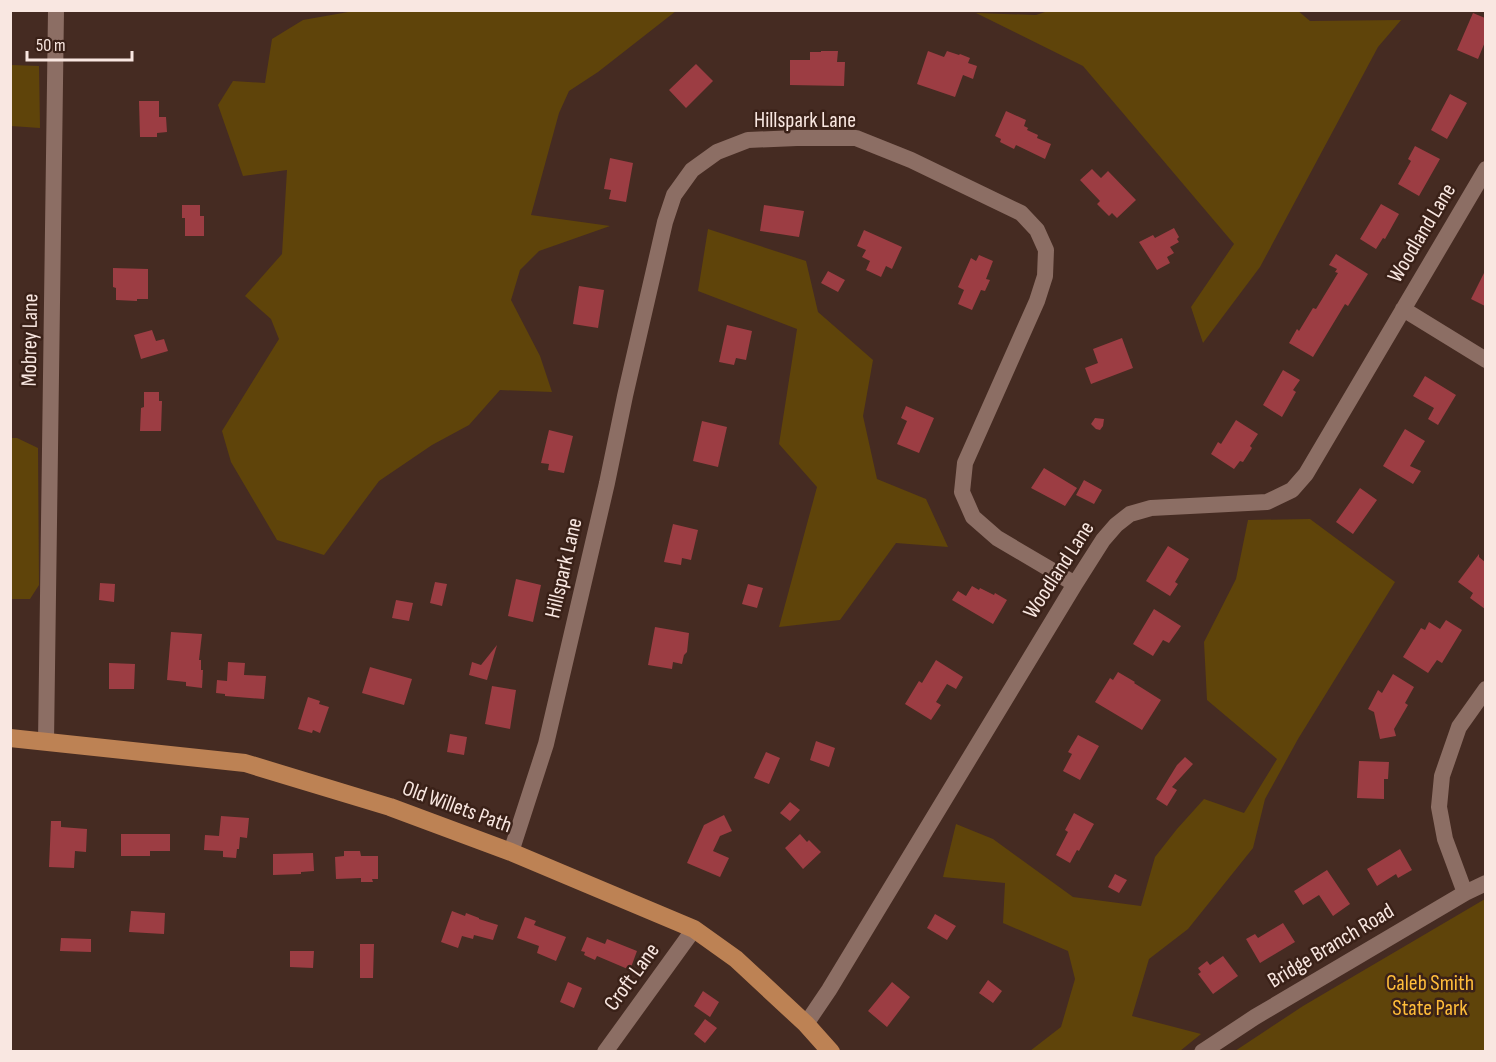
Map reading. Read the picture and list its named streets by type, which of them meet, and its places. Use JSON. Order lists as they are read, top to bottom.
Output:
{
  "streets": {
    "main road": ["Old Willets Path"],
    "street": [
      "Hillspark Lane",
      "Woodland Lane",
      "Mobrey Lane",
      "Bridge Branch Road",
      "Croft Lane"
    ]
  },
  "crossings": [
    ["Hillspark Lane", "Woodland Lane"],
    ["Hillspark Lane", "Old Willets Path"],
    ["Woodland Lane", "Old Willets Path"],
    ["Mobrey Lane", "Old Willets Path"],
    ["Old Willets Path", "Croft Lane"]
  ],
  "parks": ["Caleb Smith State Park"],
  "scale_bar": "50 m"
}
